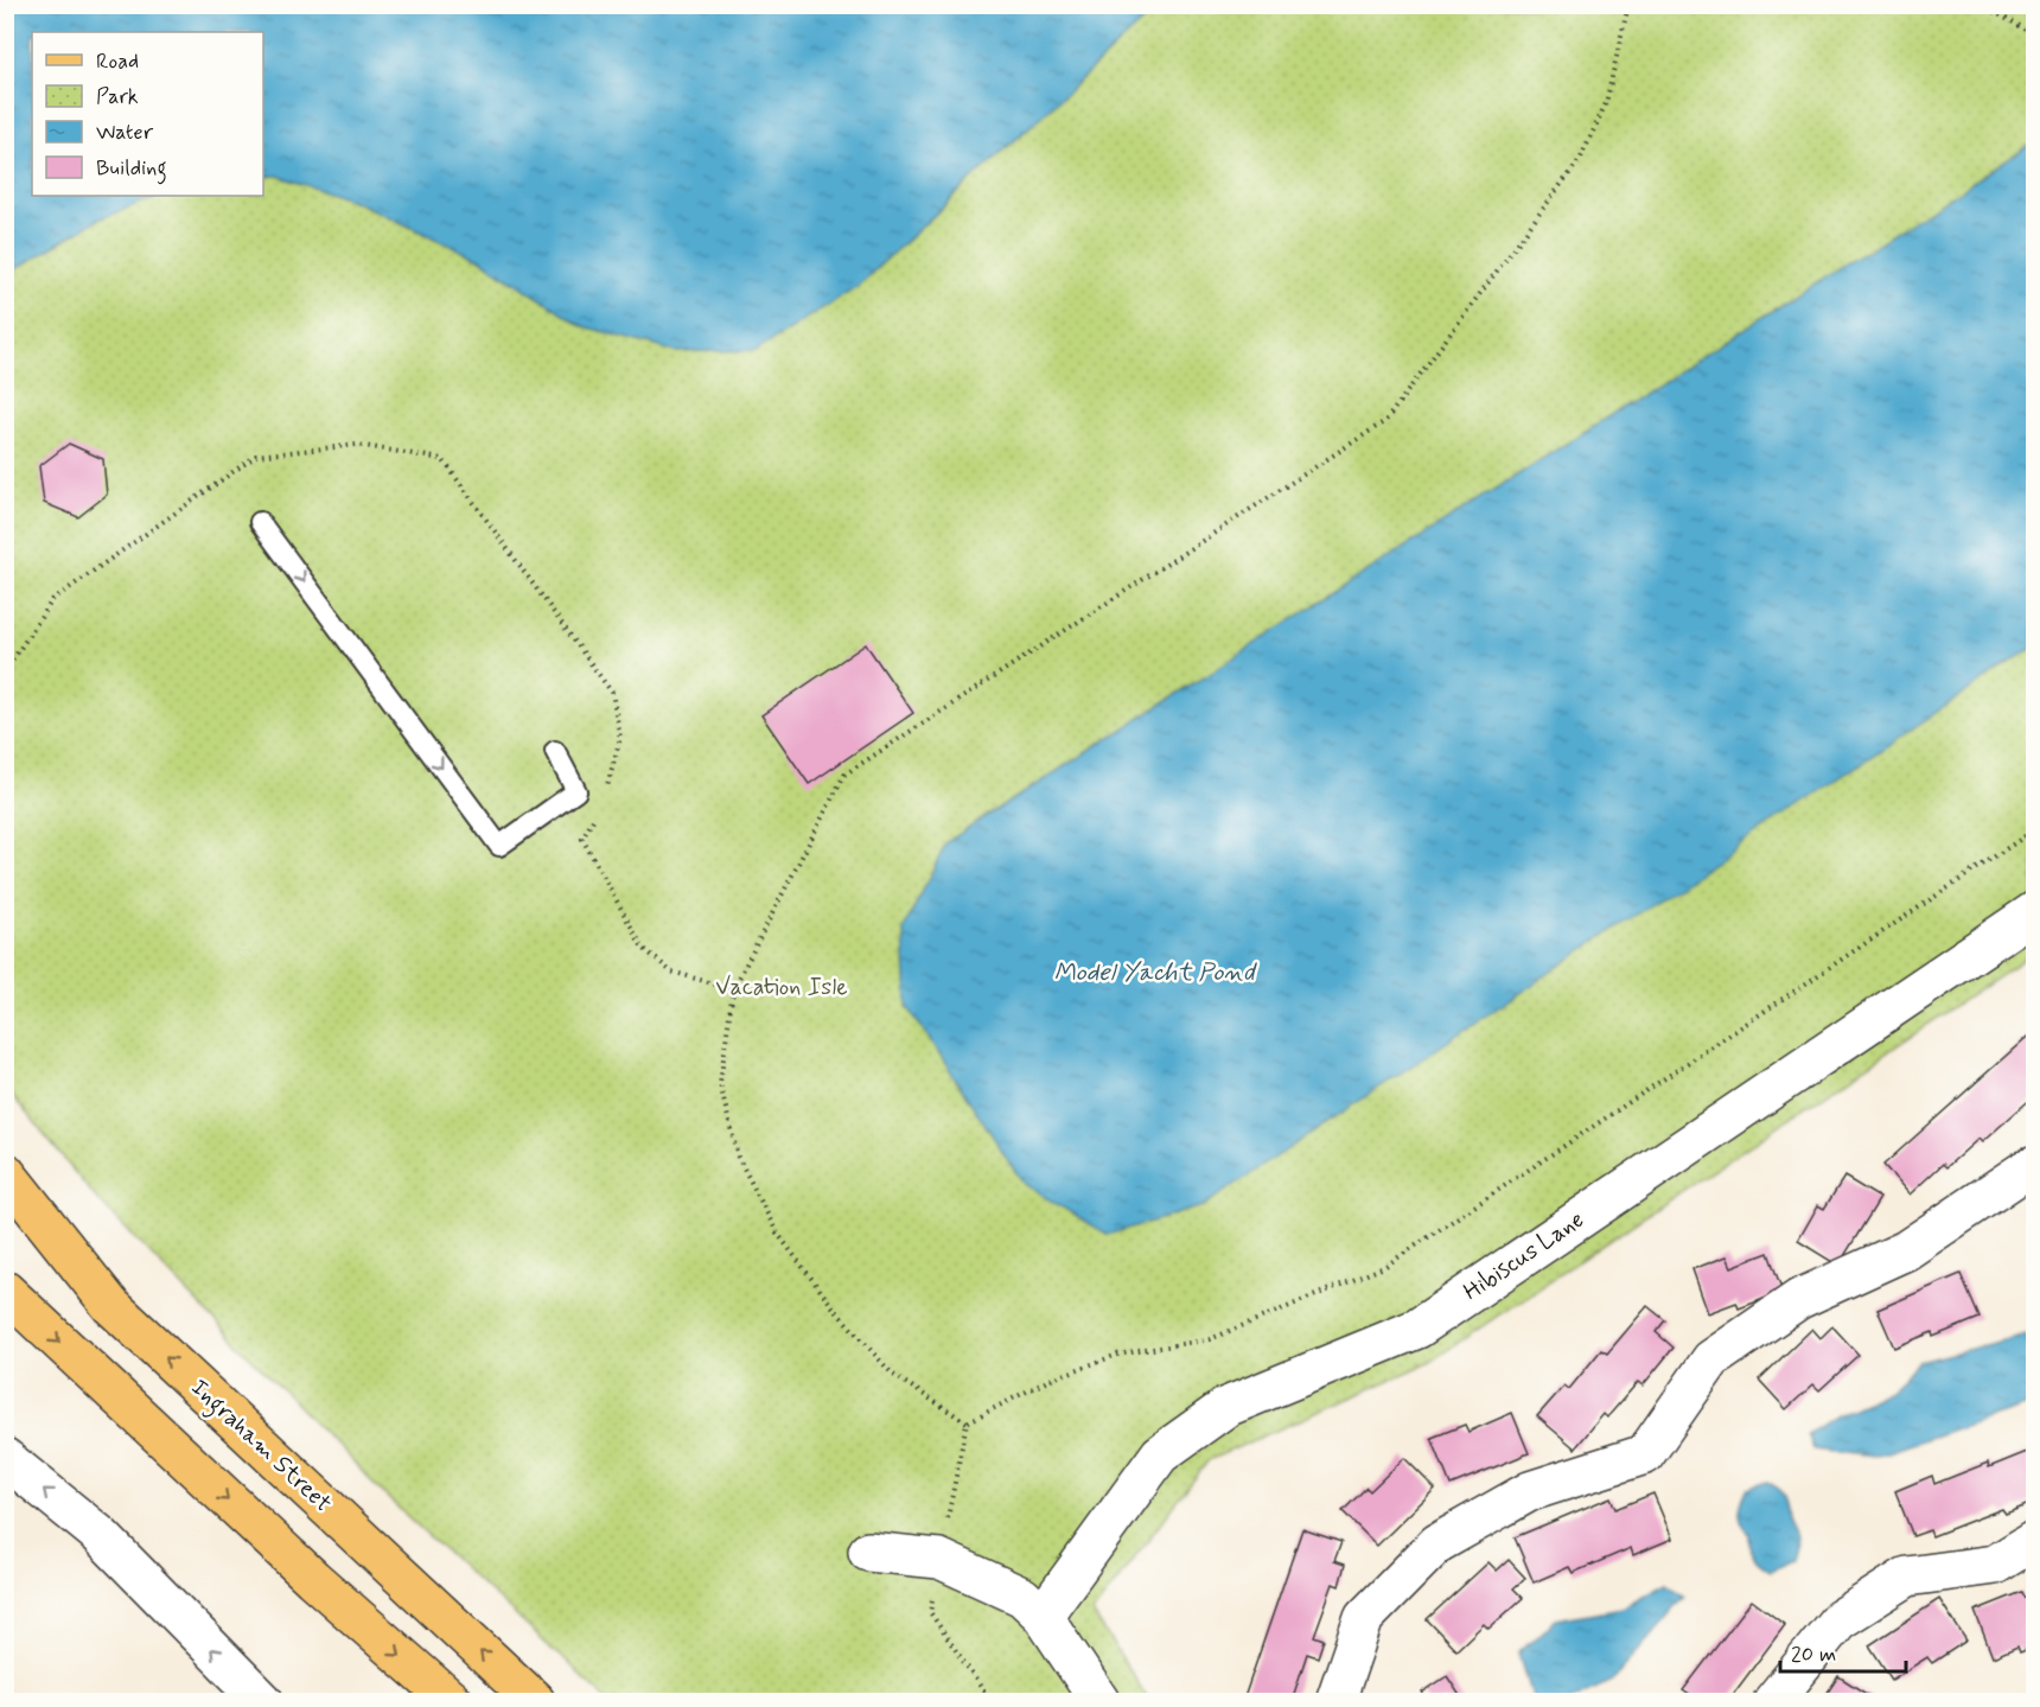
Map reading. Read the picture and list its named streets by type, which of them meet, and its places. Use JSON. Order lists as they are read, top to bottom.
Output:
{
  "streets": {
    "main road": ["Ingraham Street"],
    "street": ["Hibiscus Lane"]
  },
  "water": ["Model Yacht Pond"],
  "parks": ["Vacation Isle"],
  "legend": [
    "Road",
    "Park",
    "Water",
    "Building"
  ],
  "scale_bar": "20 m"
}
